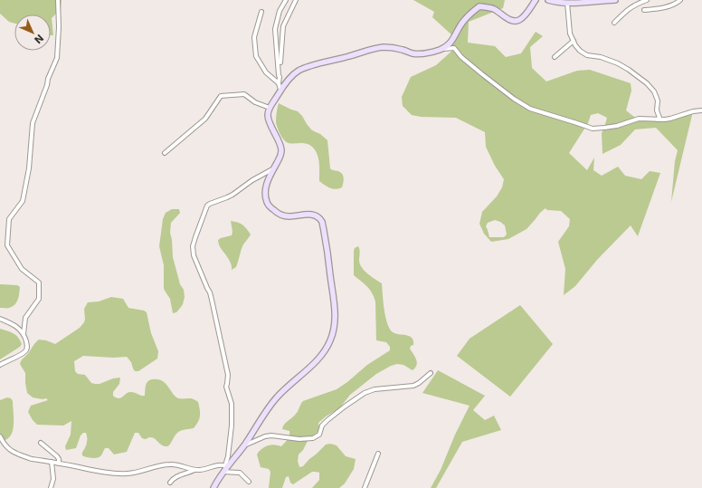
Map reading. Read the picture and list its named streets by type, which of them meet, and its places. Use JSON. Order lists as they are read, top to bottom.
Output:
{
  "north": "bottom right"
}
